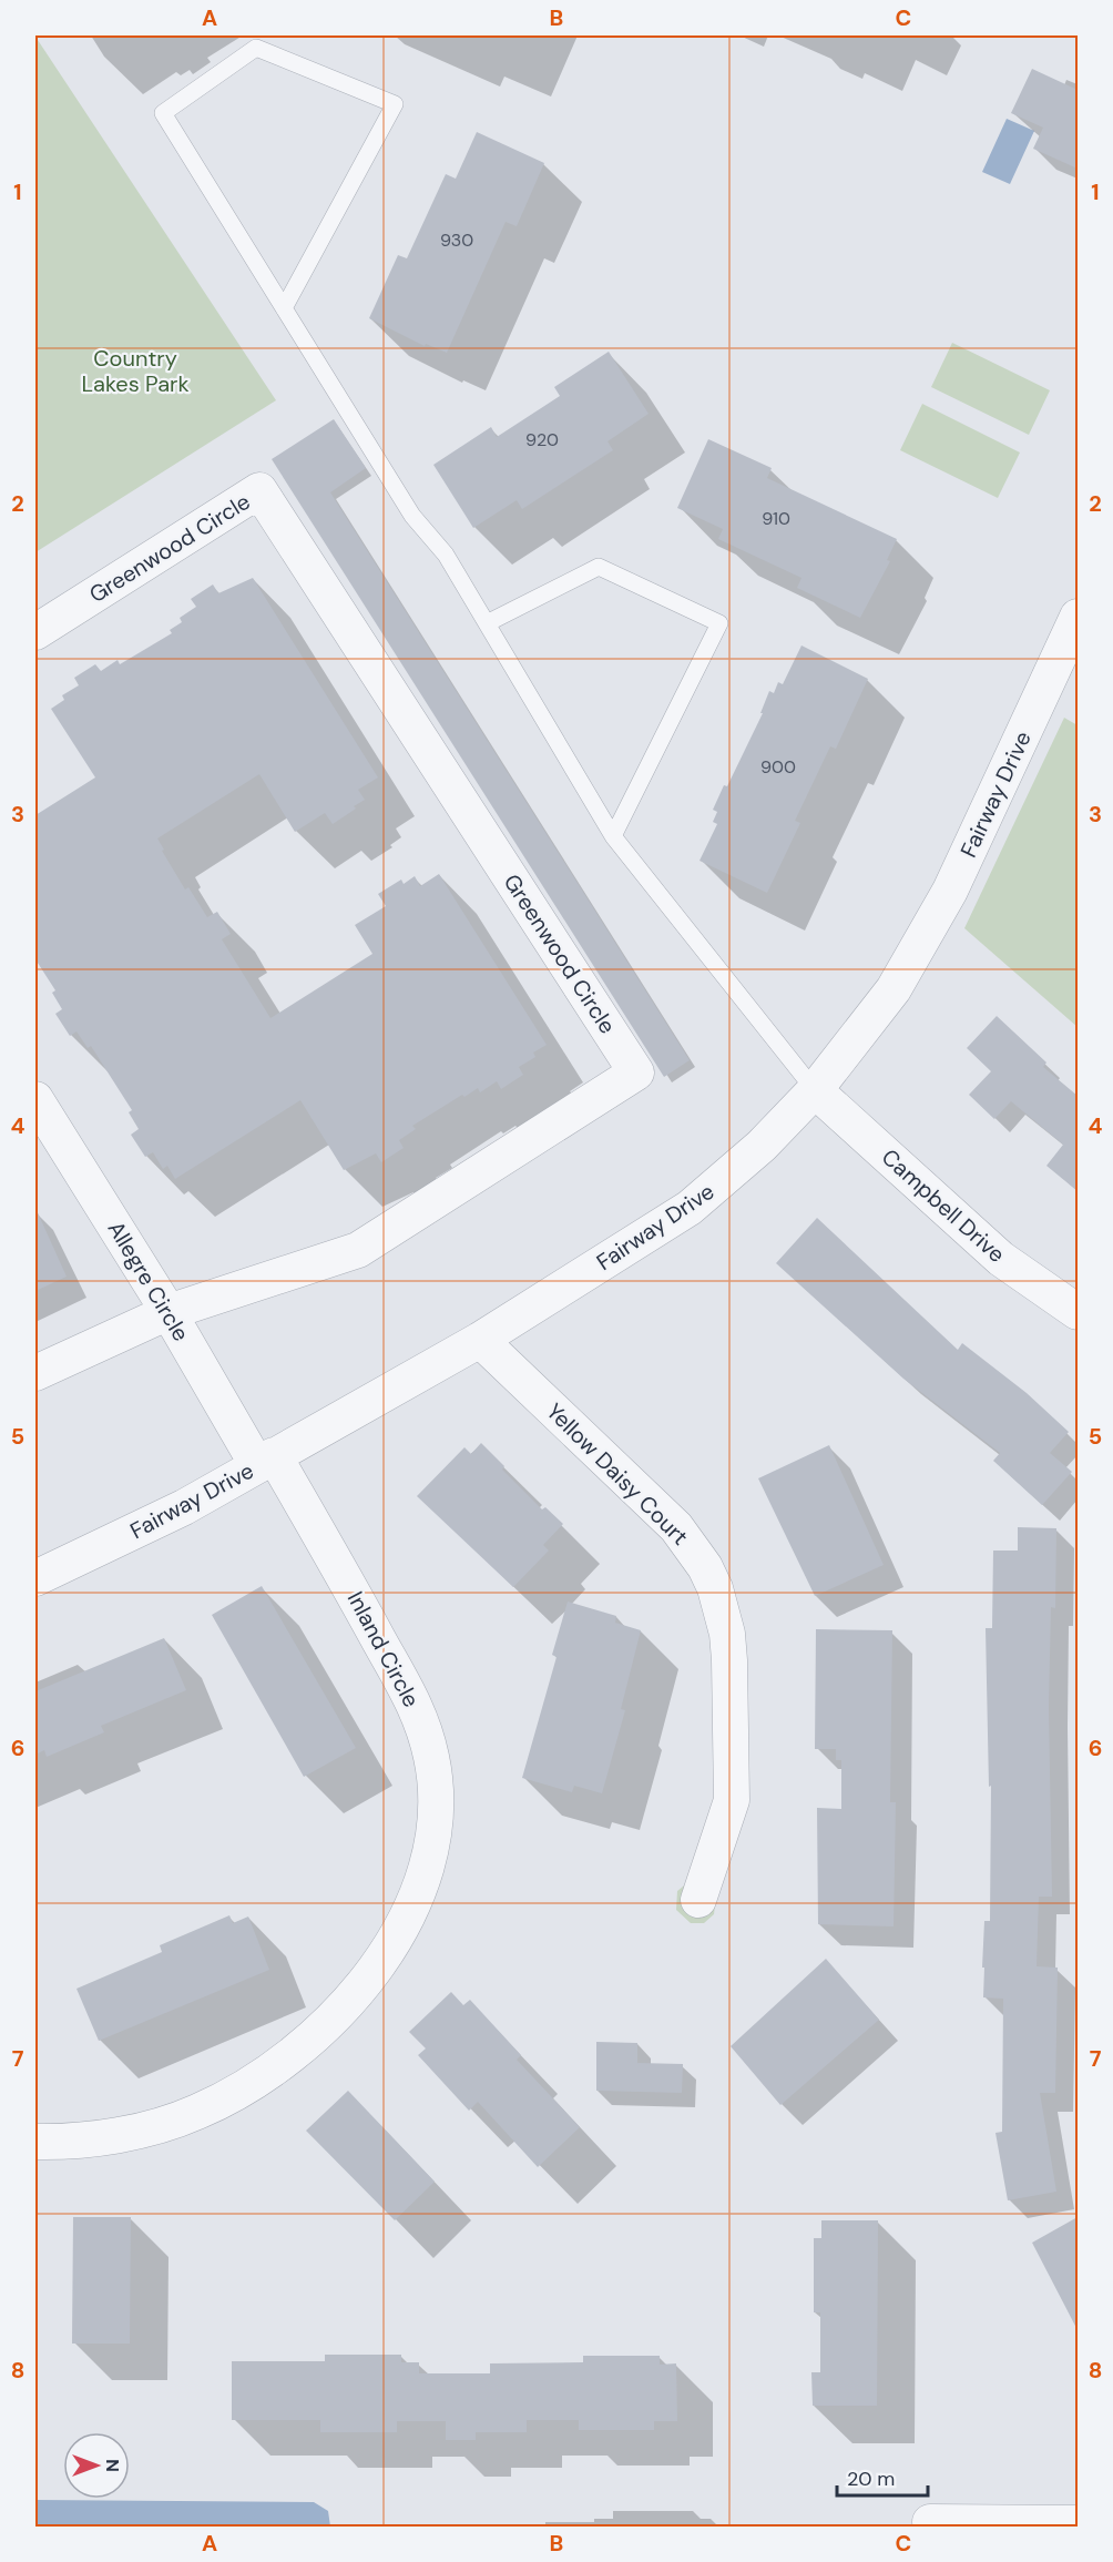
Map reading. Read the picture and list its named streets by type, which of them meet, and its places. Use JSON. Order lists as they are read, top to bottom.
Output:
{
  "streets": {
    "street": [
      "Greenwood Circle",
      "Fairway Drive",
      "Campbell Drive",
      "Allegre Circle",
      "Yellow Daisy Court",
      "Inland Circle"
    ]
  },
  "crossings": [
    ["Greenwood Circle", "Allegre Circle"],
    ["Fairway Drive", "Campbell Drive"],
    ["Fairway Drive", "Allegre Circle"],
    ["Fairway Drive", "Yellow Daisy Court"],
    ["Fairway Drive", "Inland Circle"],
    ["Allegre Circle", "Inland Circle"]
  ],
  "parks": ["Country Lakes Park"],
  "house_numbers": [
    "930",
    "920",
    "910",
    "900"
  ],
  "scale_bar": "20 m",
  "north": "right",
  "grid": {
    "columns": ["A", "B", "C"],
    "rows": [
      "1",
      "2",
      "3",
      "4",
      "5",
      "6",
      "7",
      "8"
    ]
  }
}
